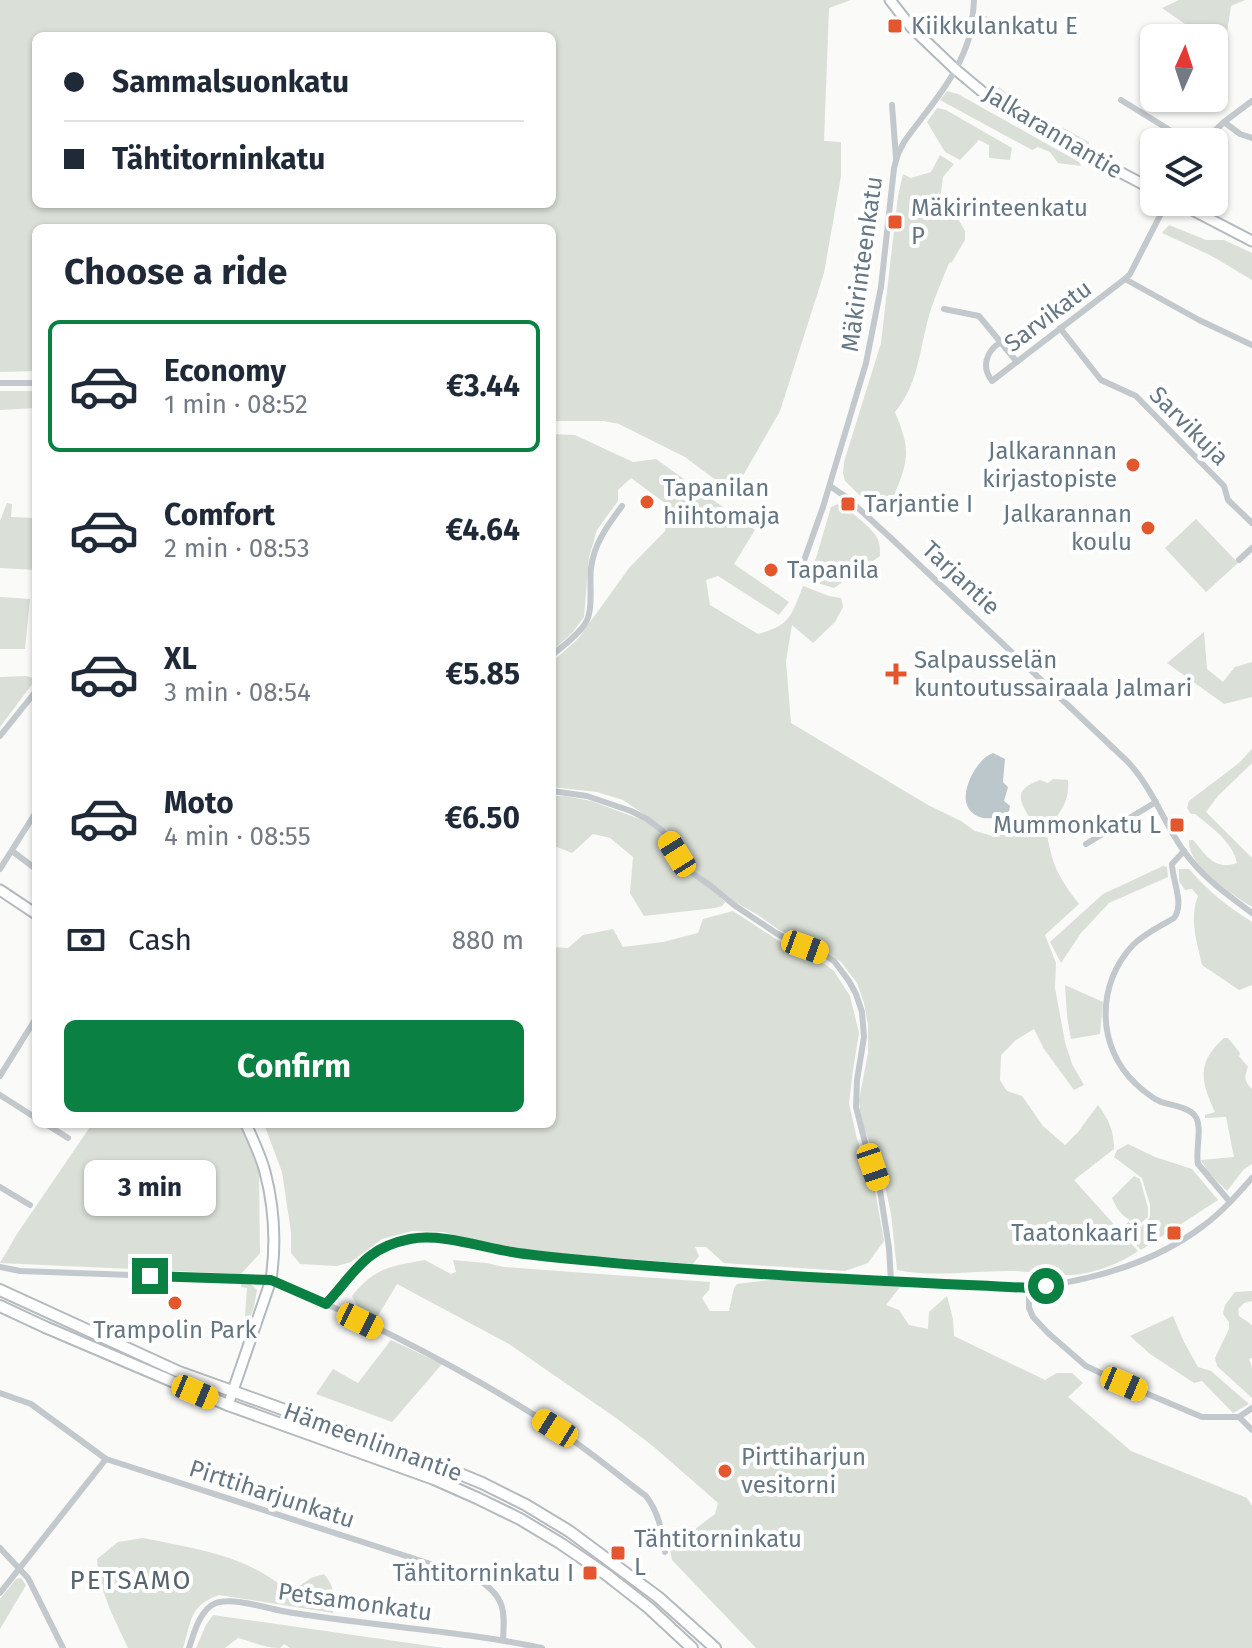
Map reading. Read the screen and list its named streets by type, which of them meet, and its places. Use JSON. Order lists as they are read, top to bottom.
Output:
{
  "streets": {
    "main road": ["Jalkarannantie", "Hämeenlinnantie"],
    "street": [
      "Mäkirinteenkatu",
      "Sarvikatu",
      "Sarvikuja",
      "Tarjantie",
      "Pirttiharjunkatu",
      "Petsamonkatu"
    ]
  },
  "crossings": [
    ["Jalkarannantie", "Mäkirinteenkatu"],
    ["Mäkirinteenkatu", "Tarjantie"],
    ["Sarvikatu", "Sarvikuja"],
    ["Pirttiharjunkatu", "Petsamonkatu"]
  ],
  "districts": ["PETSAMO"],
  "places": {
    "transit": [
      "Kiikkulankatu E",
      "Mäkirinteenkatu P",
      "Tarjantie I",
      "Mummonkatu L",
      "Taatonkaari E",
      "Tähtitorninkatu L",
      "Tähtitorninkatu I"
    ],
    "other": [
      "Jalkarannan kirjastopiste",
      "Tapanilan hiihtomaja",
      "Jalkarannan koulu",
      "Tapanila",
      "Trampolin Park",
      "Pirttiharjun vesitorni"
    ],
    "health": ["Salpausselän kuntoutussairaala Jalmari"]
  },
  "north": "top",
  "page": {
    "banner": ["Sammalsuonkatu", "Tähtitorninkatu"],
    "heading": "Choose a ride",
    "list": [
      {
        "name": "Economy",
        "note": "1 min · 08:52",
        "value": "€3.44"
      },
      {
        "name": "Comfort",
        "note": "2 min · 08:53",
        "value": "€4.64"
      },
      {
        "name": "XL",
        "note": "3 min · 08:54",
        "value": "€5.85"
      },
      {
        "name": "Moto",
        "note": "4 min · 08:55",
        "value": "€6.50"
      }
    ],
    "pay": ["Cash", "880 m"],
    "buttons": "Confirm",
    "bubble": "3 min"
  }
}
